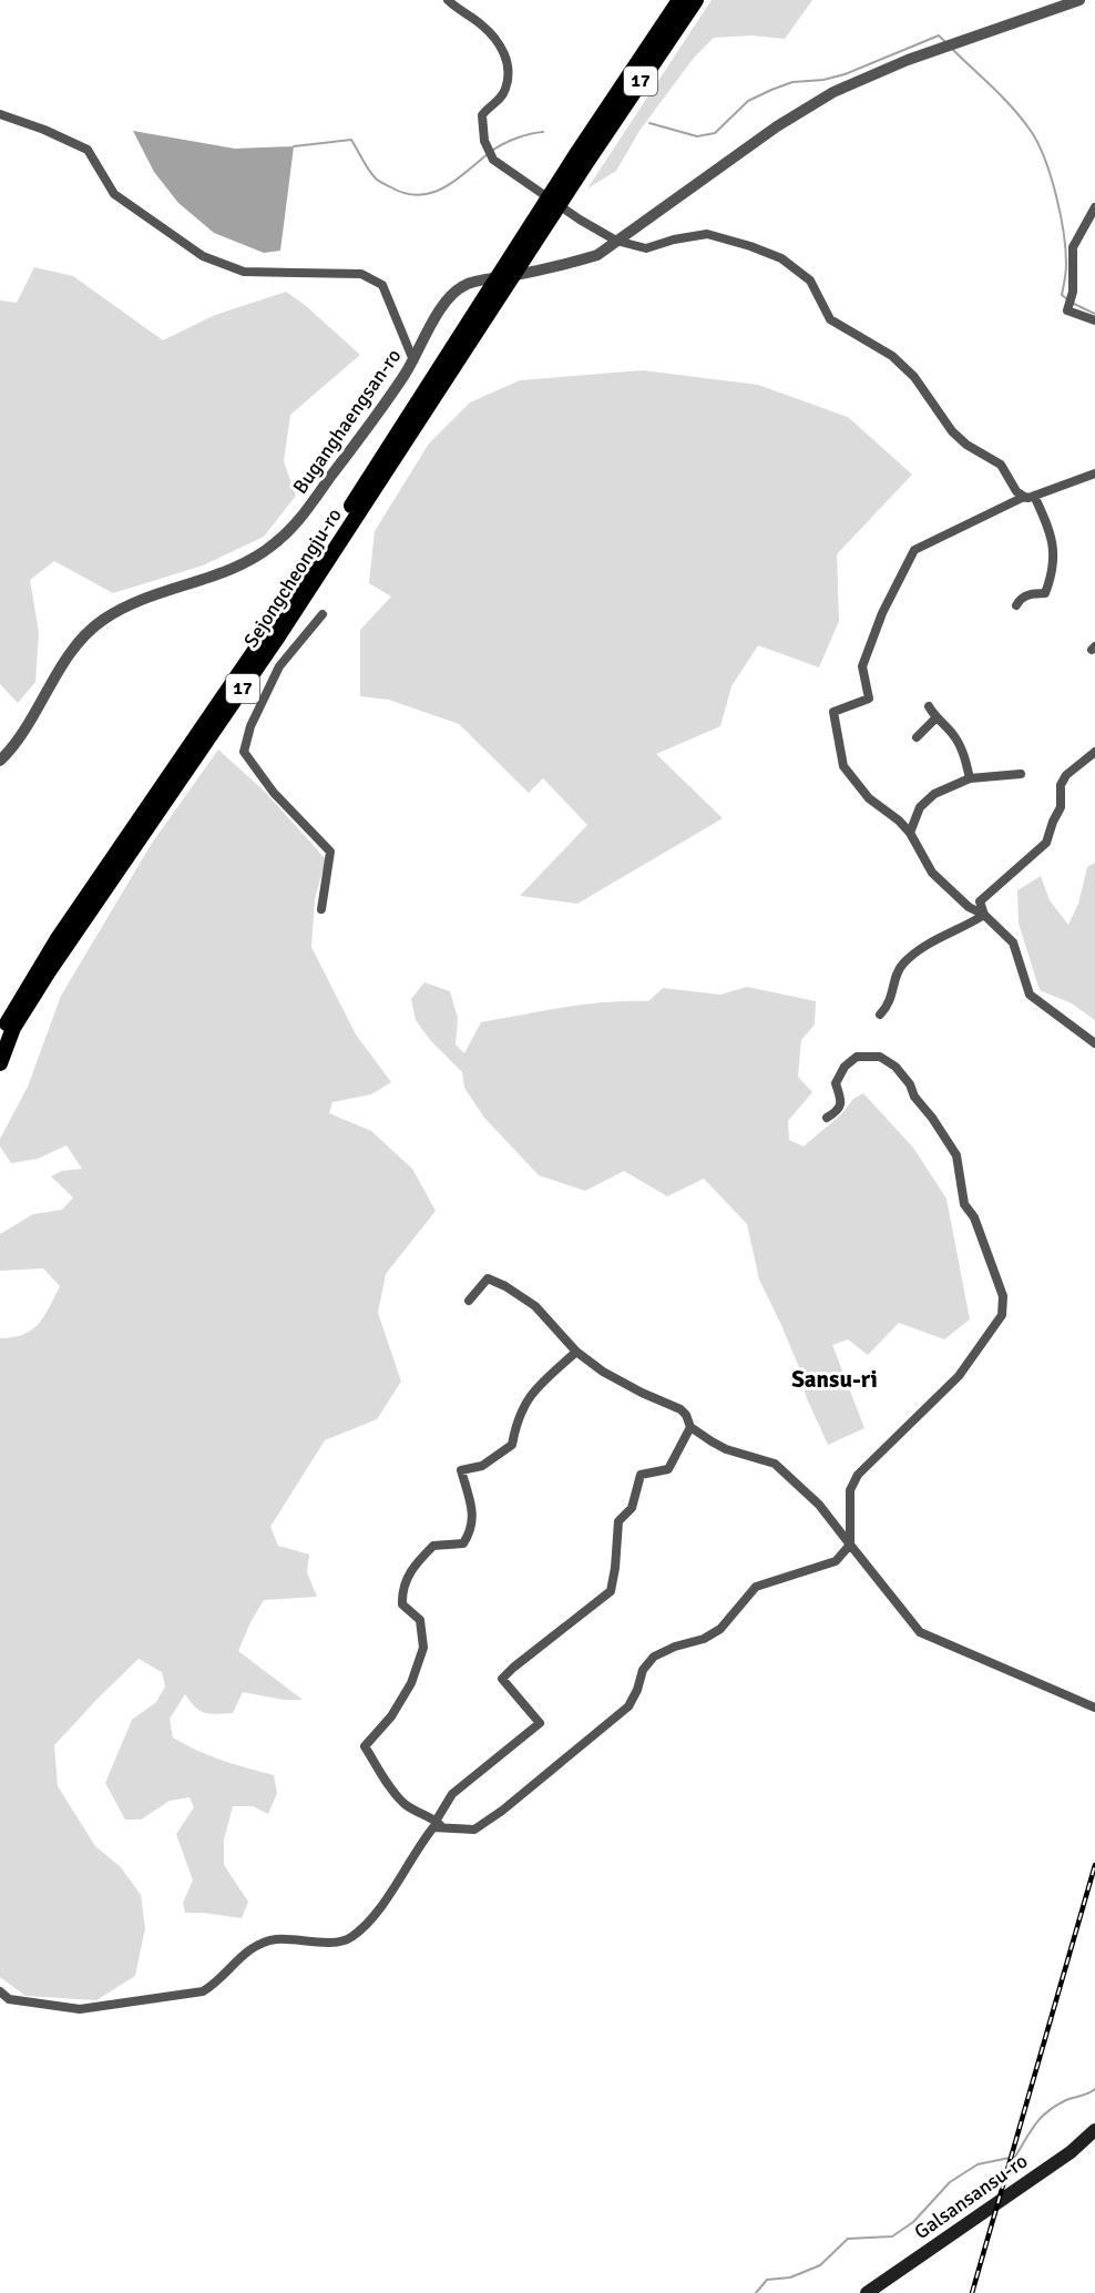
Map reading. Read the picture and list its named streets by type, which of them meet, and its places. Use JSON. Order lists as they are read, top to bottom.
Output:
{
  "streets": {
    "highway": ["17", "Sejongcheongju-ro"],
    "main road": ["Galsansansu-ro"],
    "street": ["Buganghaengsan-ro"]
  },
  "crossings": [
    ["17", "Sejongcheongju-ro"]
  ],
  "districts": ["Sansu-ri"]
}
